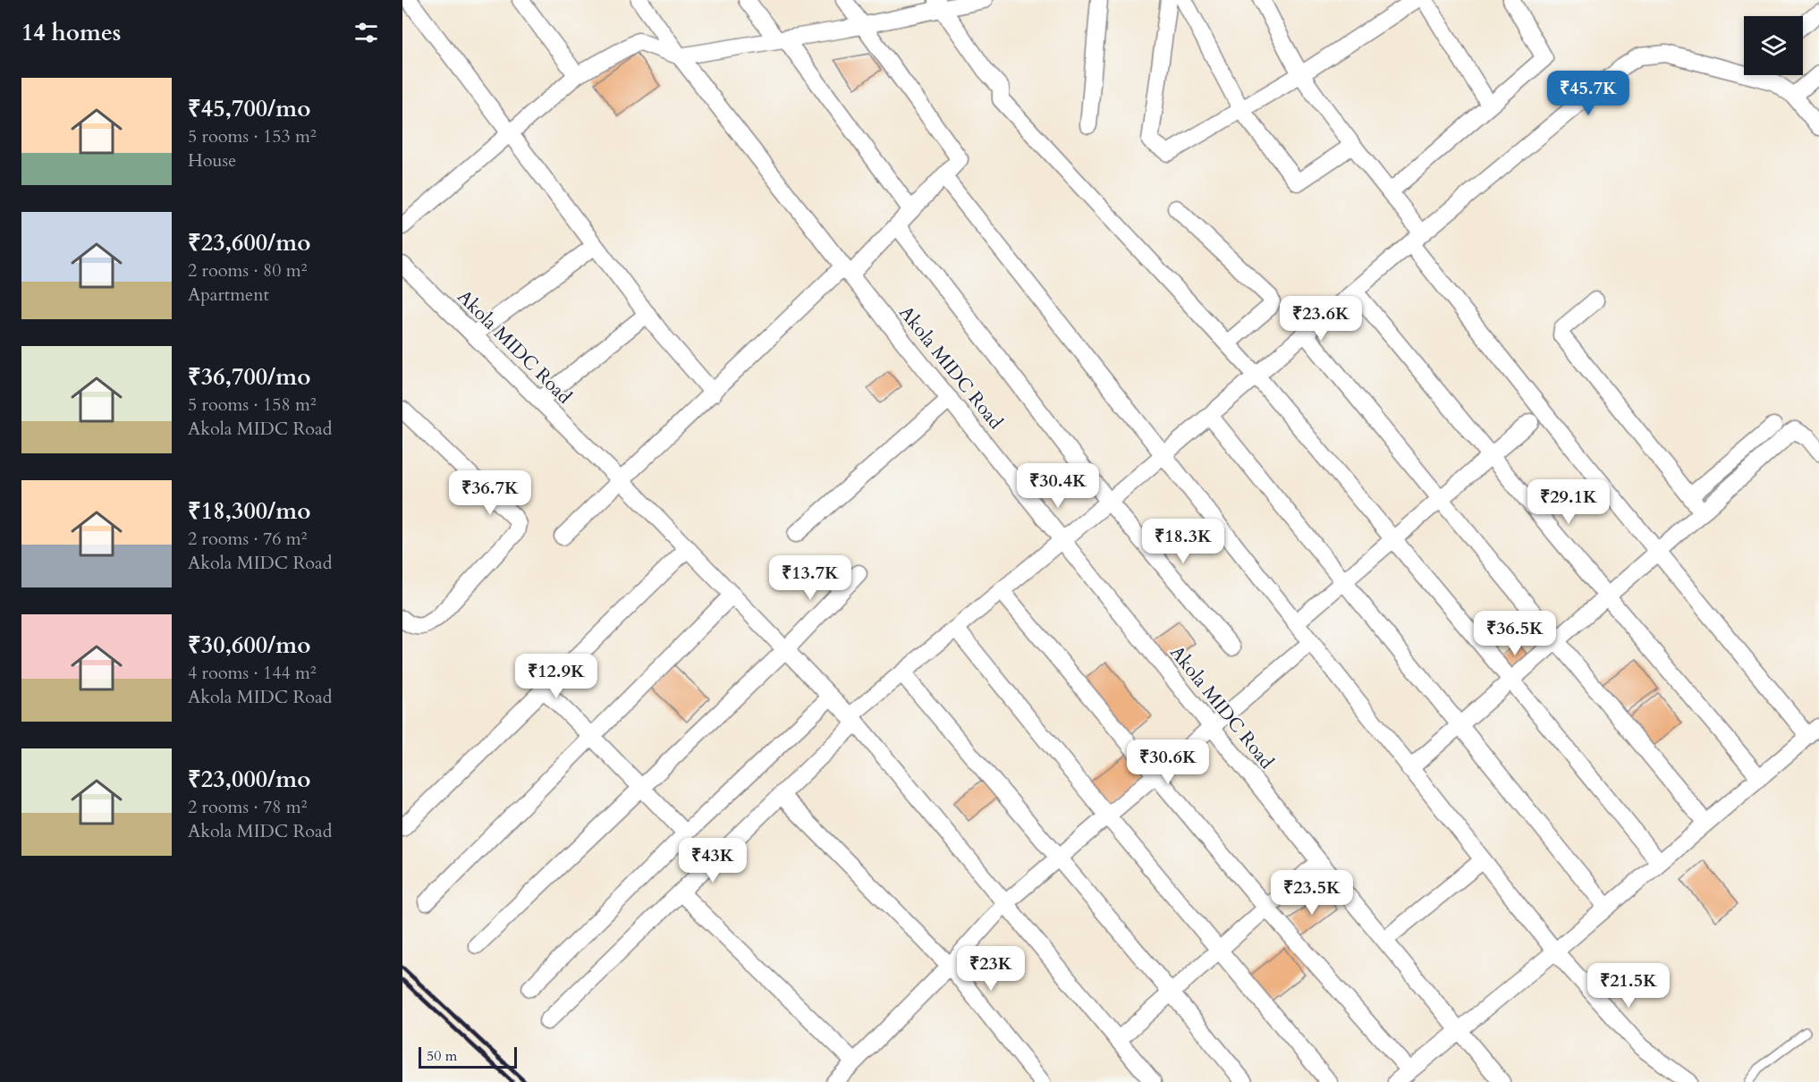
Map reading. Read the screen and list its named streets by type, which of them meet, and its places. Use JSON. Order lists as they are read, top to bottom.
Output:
{
  "streets": {
    "street": ["Akola MIDC Road"]
  },
  "scale_bar": "50 m",
  "page": {
    "heading": "14 homes",
    "list": [
      {
        "name": "₹45,700/mo",
        "note": "5 rooms · 153 m² · House"
      },
      {
        "name": "₹23,600/mo",
        "note": "2 rooms · 80 m² · Apartment"
      },
      {
        "name": "₹36,700/mo",
        "note": "5 rooms · 158 m² · Akola MIDC Road"
      },
      {
        "name": "₹18,300/mo",
        "note": "2 rooms · 76 m² · Akola MIDC Road"
      },
      {
        "name": "₹30,600/mo",
        "note": "4 rooms · 144 m² · Akola MIDC Road"
      },
      {
        "name": "₹23,000/mo",
        "note": "2 rooms · 78 m² · Akola MIDC Road"
      }
    ],
    "price": [
      "₹45.7K",
      "₹23.6K",
      "₹30.4K",
      "₹36.7K",
      "₹29.1K",
      "₹18.3K",
      "₹13.7K",
      "₹36.5K",
      "₹12.9K",
      "₹30.6K",
      "₹43K",
      "₹23.5K",
      "₹23K",
      "₹21.5K"
    ],
    "scale": "50 m"
  }
}
